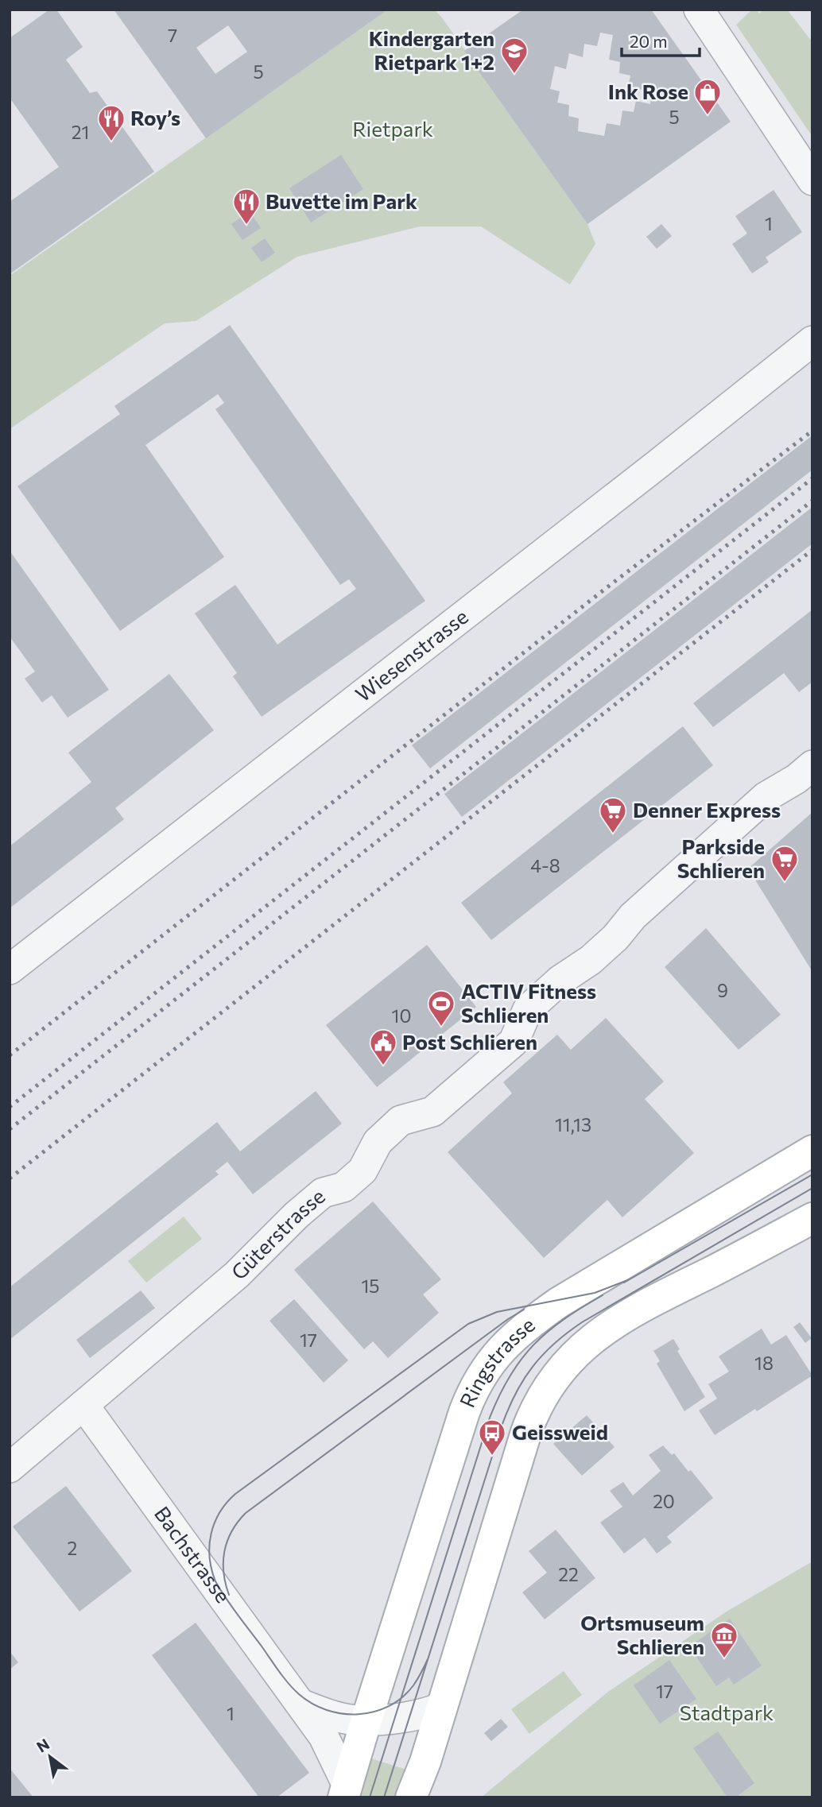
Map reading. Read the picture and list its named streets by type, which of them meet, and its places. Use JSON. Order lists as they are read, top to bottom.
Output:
{
  "streets": {
    "main road": ["Ringstrasse"],
    "street": ["Wiesenstrasse", "Güterstrasse", "Bachstrasse"]
  },
  "crossings": [
    ["Güterstrasse", "Bachstrasse"],
    ["Ringstrasse", "Bachstrasse"]
  ],
  "parks": ["Rietpark", "Stadtpark"],
  "places": {
    "school or university": ["Kindergarten Rietpark 1+2"],
    "shop": ["Ink Rose"],
    "restaurant": ["Roy’s", "Buvette im Park"],
    "supermarket": ["Denner Express", "Parkside Schlieren"],
    "sports": ["ACTIV Fitness Schlieren"],
    "public building": ["Post Schlieren"],
    "bus stop": ["Geissweid"],
    "museum": ["Ortsmuseum Schlieren"]
  },
  "house_numbers": [
    "7",
    "5",
    "5",
    "21",
    "1",
    "4-8",
    "9",
    "10",
    "11,13",
    "15",
    "17",
    "18",
    "20",
    "2",
    "22",
    "17",
    "1"
  ],
  "scale_bar": "20 m",
  "north": "top left"
}
